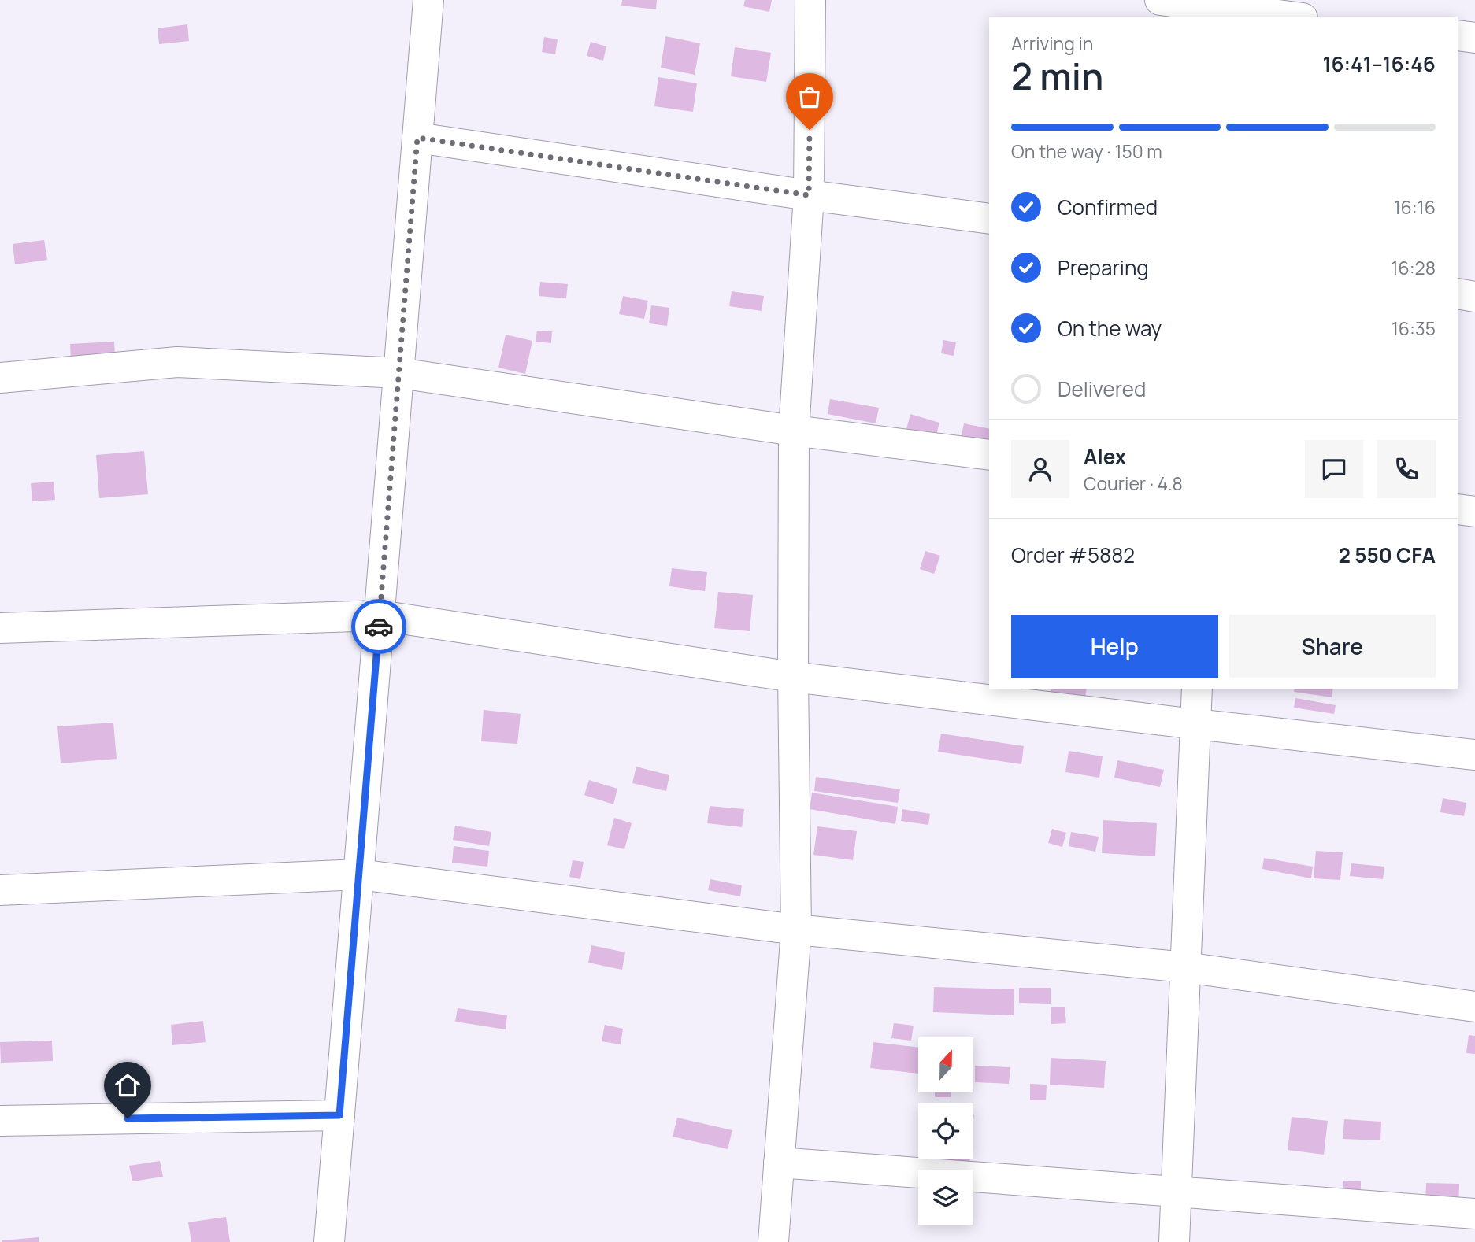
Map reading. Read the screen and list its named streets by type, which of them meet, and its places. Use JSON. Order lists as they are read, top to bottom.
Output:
{
  "north": "top",
  "page": {
    "heading": ["2 min", "Arriving in", "16:41–16:46"],
    "panel": [
      "Alex",
      "Courier · 4.8",
      "Order #5882",
      "2 550 CFA"
    ],
    "bar": "On the way · 150 m",
    "list": [
      ["Confirmed", "16:16"],
      ["Preparing", "16:28"],
      ["On the way", "16:35"],
      "Delivered"
    ],
    "buttons": ["Help", "Share"]
  }
}
